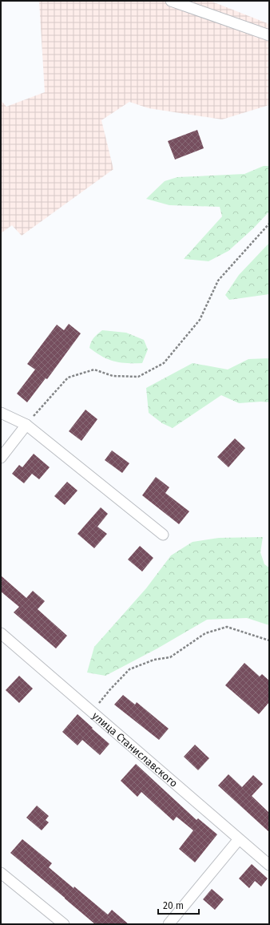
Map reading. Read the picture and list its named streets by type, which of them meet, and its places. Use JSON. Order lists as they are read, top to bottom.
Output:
{
  "streets": {
    "street": ["улица Станиславского"]
  },
  "scale_bar": "20 m"
}
